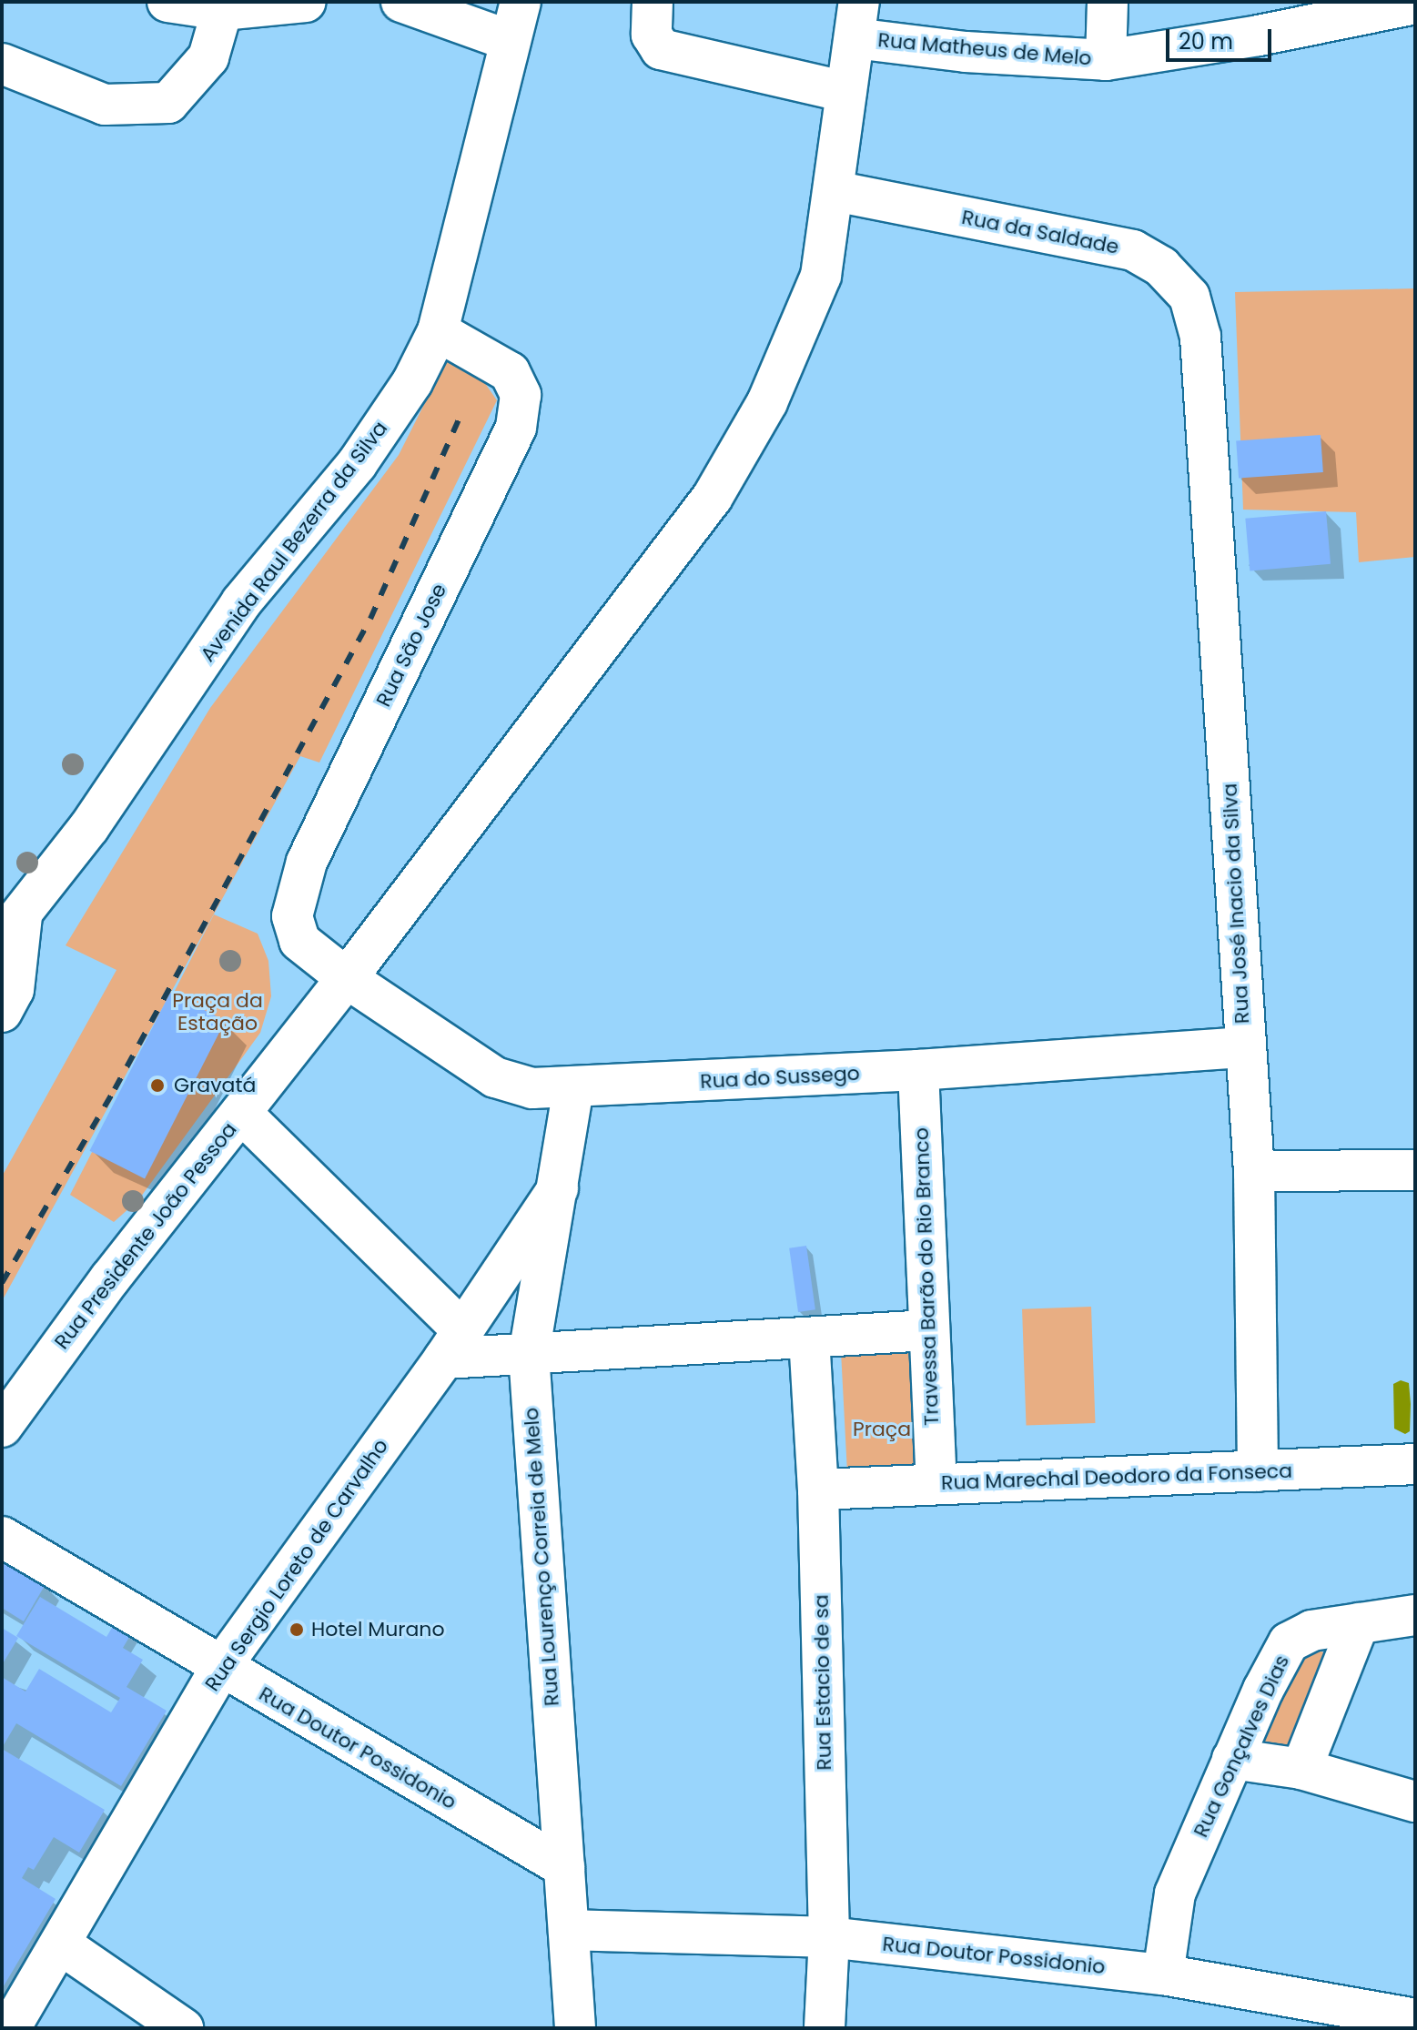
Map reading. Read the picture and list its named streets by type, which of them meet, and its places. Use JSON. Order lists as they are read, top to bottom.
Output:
{
  "streets": {
    "street": [
      "Rua Matheus de Melo",
      "Rua da Saldade",
      "Avenida Raul Bezerra da Silva",
      "Rua São Jose",
      "Rua José Inacio da Silva",
      "Rua do Sussego",
      "Rua Presidente João Pessoa",
      "Travessa Barão do Rio Branco",
      "Rua Marechal Deodoro da Fonseca",
      "Rua Lourenço Correia de Melo",
      "Rua Sergio Loreto de Carvalho",
      "Rua Estacio de sa",
      "Rua Gonçalves Dias",
      "Rua Doutor Possidonio"
    ]
  },
  "crossings": [
    ["Rua Matheus de Melo", "Rua Presidente João Pessoa"],
    ["Rua da Saldade", "Rua José Inacio da Silva"],
    ["Rua da Saldade", "Rua Presidente João Pessoa"],
    ["Avenida Raul Bezerra da Silva", "Rua São Jose"],
    ["Rua São Jose", "Rua do Sussego"],
    ["Rua São Jose", "Rua Presidente João Pessoa"],
    ["Rua José Inacio da Silva", "Rua do Sussego"],
    ["Rua José Inacio da Silva", "Rua Marechal Deodoro da Fonseca"],
    ["Rua do Sussego", "Rua Presidente João Pessoa"],
    ["Rua do Sussego", "Travessa Barão do Rio Branco"],
    ["Rua do Sussego", "Rua Lourenço Correia de Melo"],
    ["Travessa Barão do Rio Branco", "Rua Marechal Deodoro da Fonseca"],
    ["Rua Marechal Deodoro da Fonseca", "Rua Estacio de sa"],
    ["Rua Lourenço Correia de Melo", "Rua Sergio Loreto de Carvalho"],
    ["Rua Lourenço Correia de Melo", "Rua Doutor Possidonio"],
    ["Rua Sergio Loreto de Carvalho", "Rua Doutor Possidonio"],
    ["Rua Estacio de sa", "Rua Doutor Possidonio"],
    ["Rua Gonçalves Dias", "Rua Doutor Possidonio"]
  ],
  "parks": ["Praça da Estação", "Praça"],
  "places": ["Gravatá", "Hotel Murano"],
  "scale_bar": "20 m"
}
